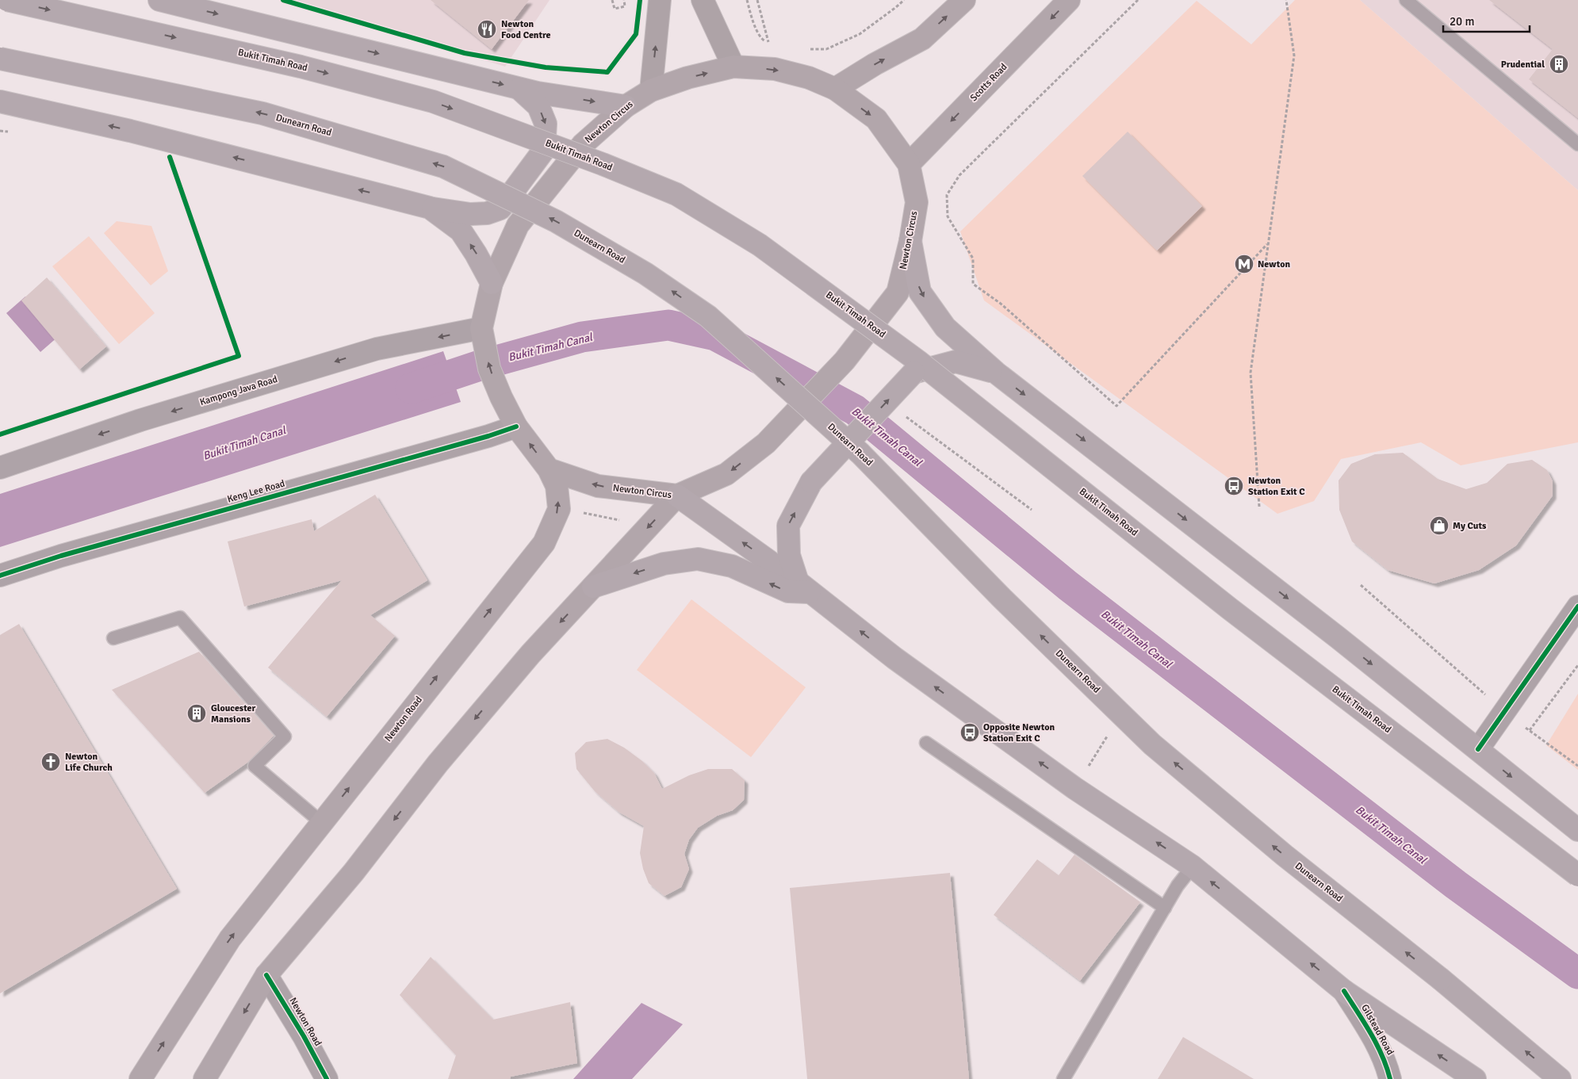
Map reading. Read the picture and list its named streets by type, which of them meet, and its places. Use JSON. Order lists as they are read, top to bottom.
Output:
{
  "streets": {
    "highway": ["Bukit Timah Road", "Dunearn Road"],
    "main road": ["Scotts Road", "Newton Circus", "Newton Road"],
    "street": ["Kampong Java Road", "Keng Lee Road", "Gilstead Road"]
  },
  "crossings": [
    ["Scotts Road", "Newton Circus"],
    ["Newton Circus", "Kampong Java Road"],
    ["Newton Circus", "Keng Lee Road"],
    ["Newton Circus", "Newton Road"]
  ],
  "one_way": ["Kampong Java Road"],
  "water": ["Bukit Timah Canal"],
  "places": {
    "restaurant": ["Newton Food Centre"],
    "building": ["Prudential", "Gloucester Mansions"],
    "metro station": ["Newton"],
    "bus stop": ["Newton Station Exit C", "Opposite Newton Station Exit C"],
    "shop": ["My Cuts"],
    "church": ["Newton Life Church"]
  },
  "scale_bar": "20 m"
}
